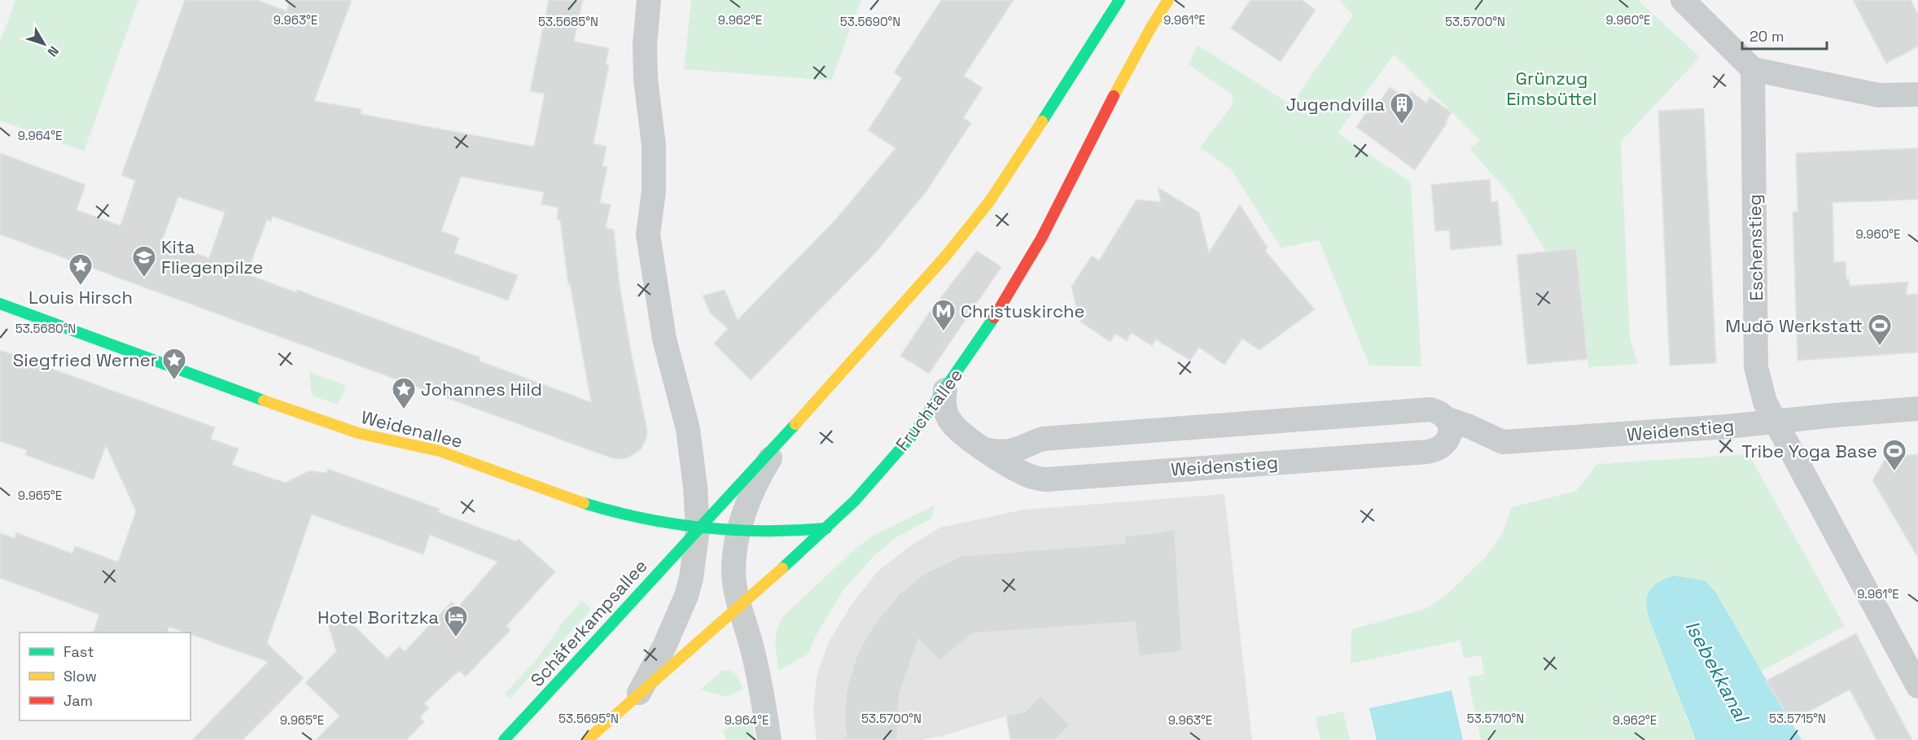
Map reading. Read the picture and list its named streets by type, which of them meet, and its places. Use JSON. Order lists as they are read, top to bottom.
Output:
{
  "streets": {
    "main road": ["Fruchtallee", "Weidenallee", "Schäferkampsallee"],
    "street": ["Eschenstieg", "Weidenstieg"]
  },
  "crossings": [
    ["Eschenstieg", "Weidenstieg"],
    ["Fruchtallee", "Weidenallee"],
    ["Fruchtallee", "Weidenstieg"],
    ["Weidenallee", "Schäferkampsallee"]
  ],
  "water": ["Isebekkanal"],
  "parks": ["Grünzug Eimsbüttel"],
  "places": {
    "building": ["Jugendvilla"],
    "school or university": ["Kita Fliegenpilze"],
    "place": ["Louis Hirsch", "Siegfried Werner", "Johannes Hild"],
    "metro station": ["Christuskirche"],
    "sports": ["Mudō Werkstatt", "Tribe Yoga Base"],
    "hotel": ["Hotel Boritzka"]
  },
  "legend": ["Fast", "Slow", "Jam"],
  "scale_bar": "20 m",
  "north": "bottom right",
  "coordinates": [
    "9.963°E",
    "9.962°E",
    "9.961°E",
    "9.960°E",
    "53.5690°N",
    "53.5700°N",
    "53.5685°N",
    "9.964°E",
    "53.5680°N",
    "9.965°E",
    "53.5695°N",
    "53.5710°N",
    "53.5715°N"
  ]
}
